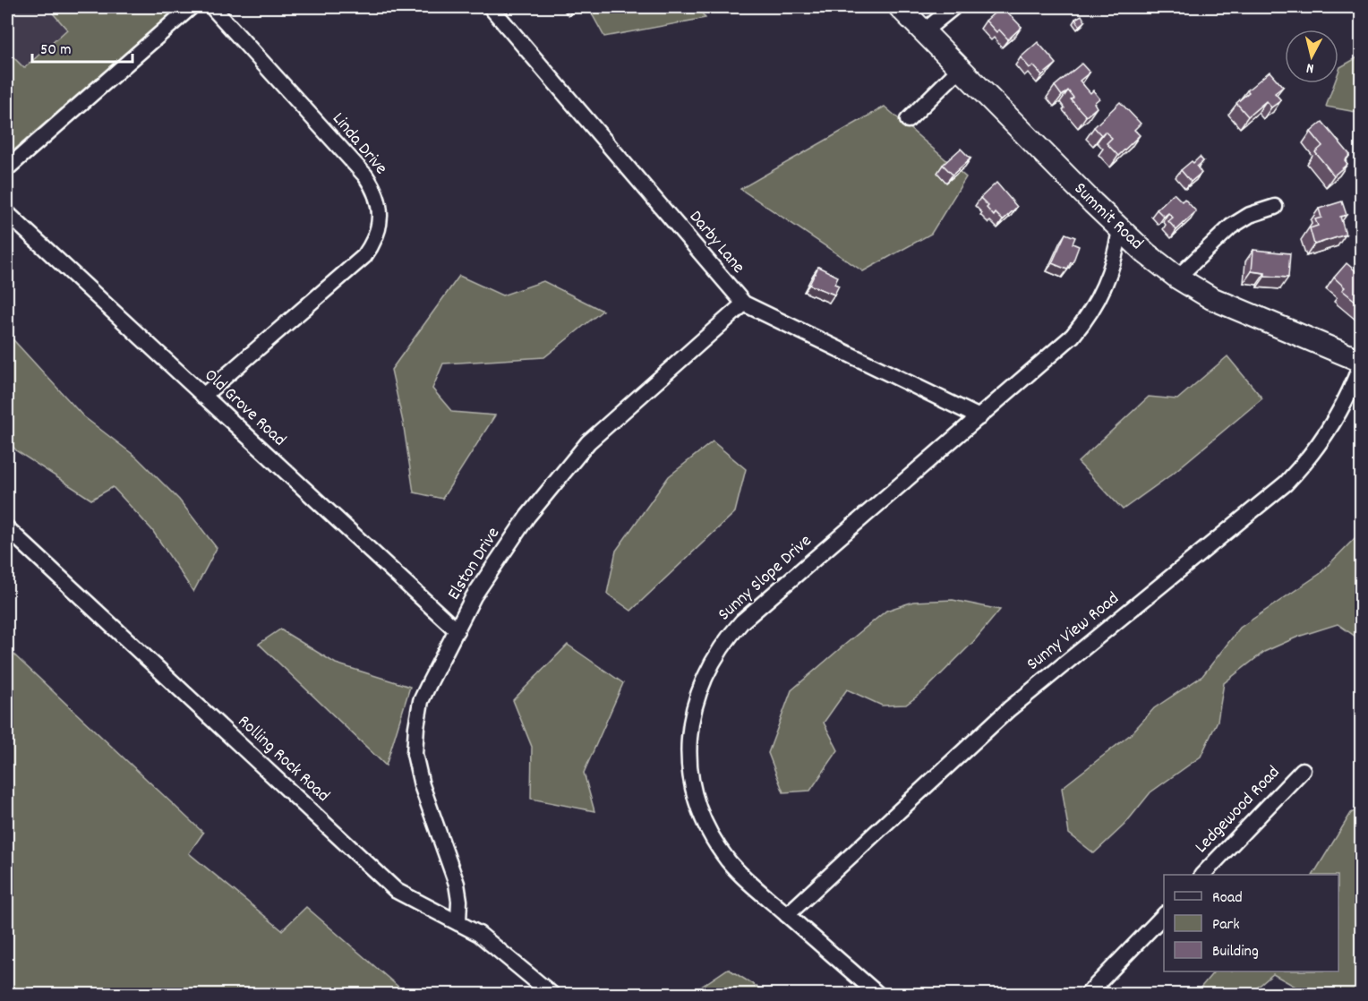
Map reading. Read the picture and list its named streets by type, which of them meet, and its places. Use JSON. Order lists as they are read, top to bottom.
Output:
{
  "streets": {
    "main road": ["Summit Road"],
    "street": [
      "Linda Drive",
      "Darby Lane",
      "Old Grove Road",
      "Elston Drive",
      "Sunny Slope Drive",
      "Sunny View Road",
      "Rolling Rock Road",
      "Ledgewood Road"
    ]
  },
  "crossings": [
    ["Linda Drive", "Old Grove Road"],
    ["Summit Road", "Sunny Slope Drive"],
    ["Summit Road", "Sunny View Road"],
    ["Darby Lane", "Elston Drive"],
    ["Darby Lane", "Sunny Slope Drive"],
    ["Old Grove Road", "Elston Drive"],
    ["Elston Drive", "Rolling Rock Road"],
    ["Sunny Slope Drive", "Sunny View Road"]
  ],
  "legend": ["Road", "Park", "Building"],
  "scale_bar": "50 m",
  "north": "bottom"
}
